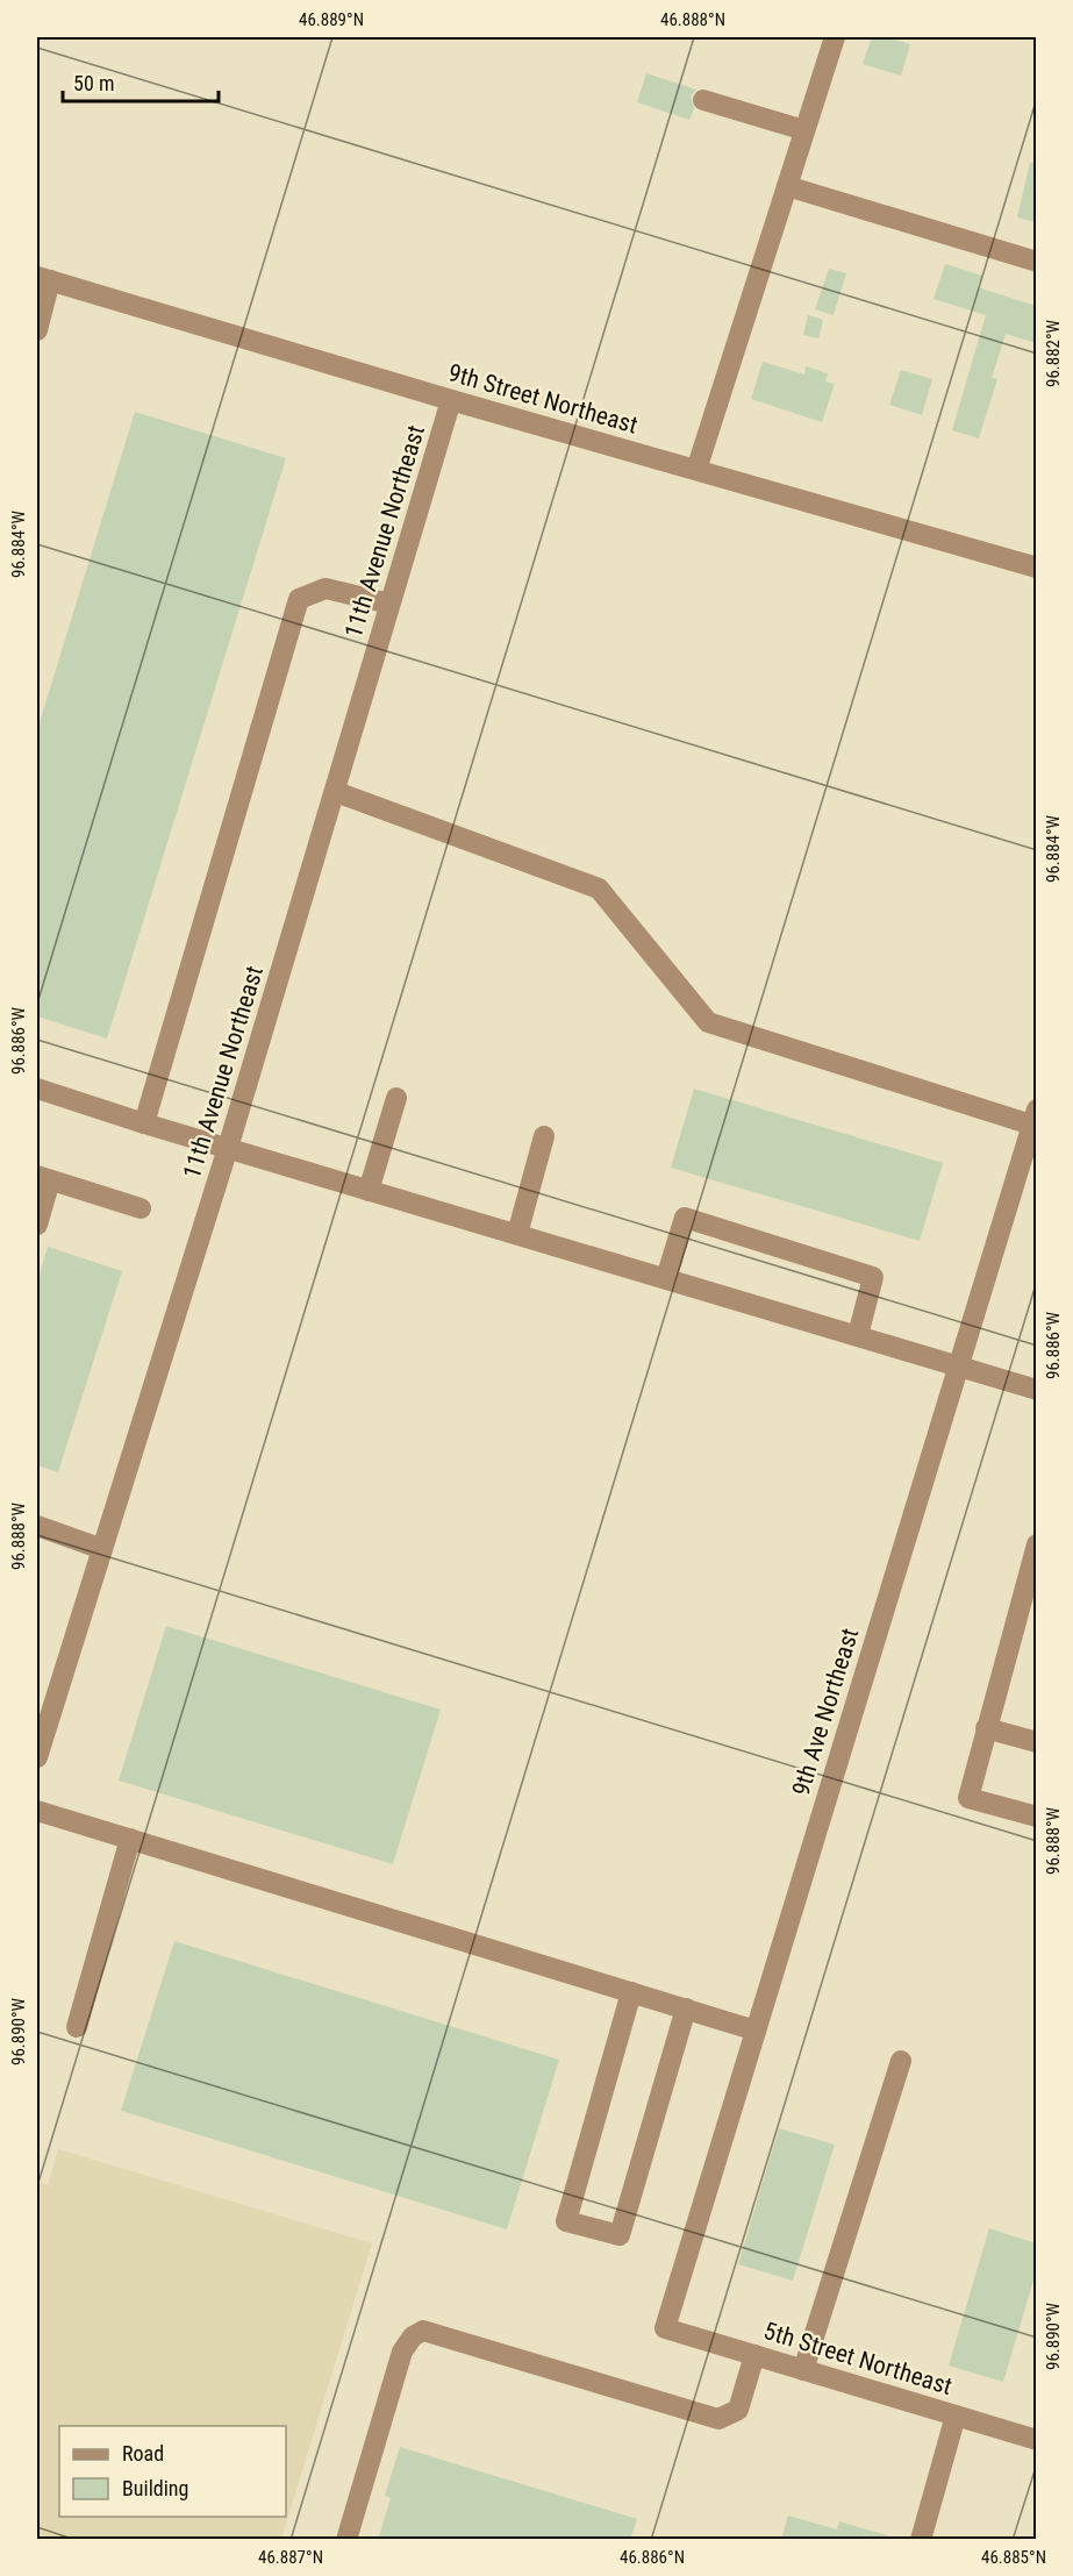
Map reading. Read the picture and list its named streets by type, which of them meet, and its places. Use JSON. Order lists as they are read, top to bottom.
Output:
{
  "streets": {
    "street": [
      "9th Street Northeast",
      "11th Avenue Northeast",
      "9th Ave Northeast",
      "5th Street Northeast"
    ]
  },
  "crossings": [
    ["9th Street Northeast", "11th Avenue Northeast"],
    ["9th Ave Northeast", "5th Street Northeast"]
  ],
  "legend": ["Road", "Building"],
  "scale_bar": "50 m",
  "coordinates": [
    "46.889°N",
    "46.888°N",
    "96.882°W",
    "96.884°W",
    "96.886°W",
    "96.888°W",
    "96.890°W",
    "46.887°N",
    "46.886°N",
    "46.885°N"
  ]
}
